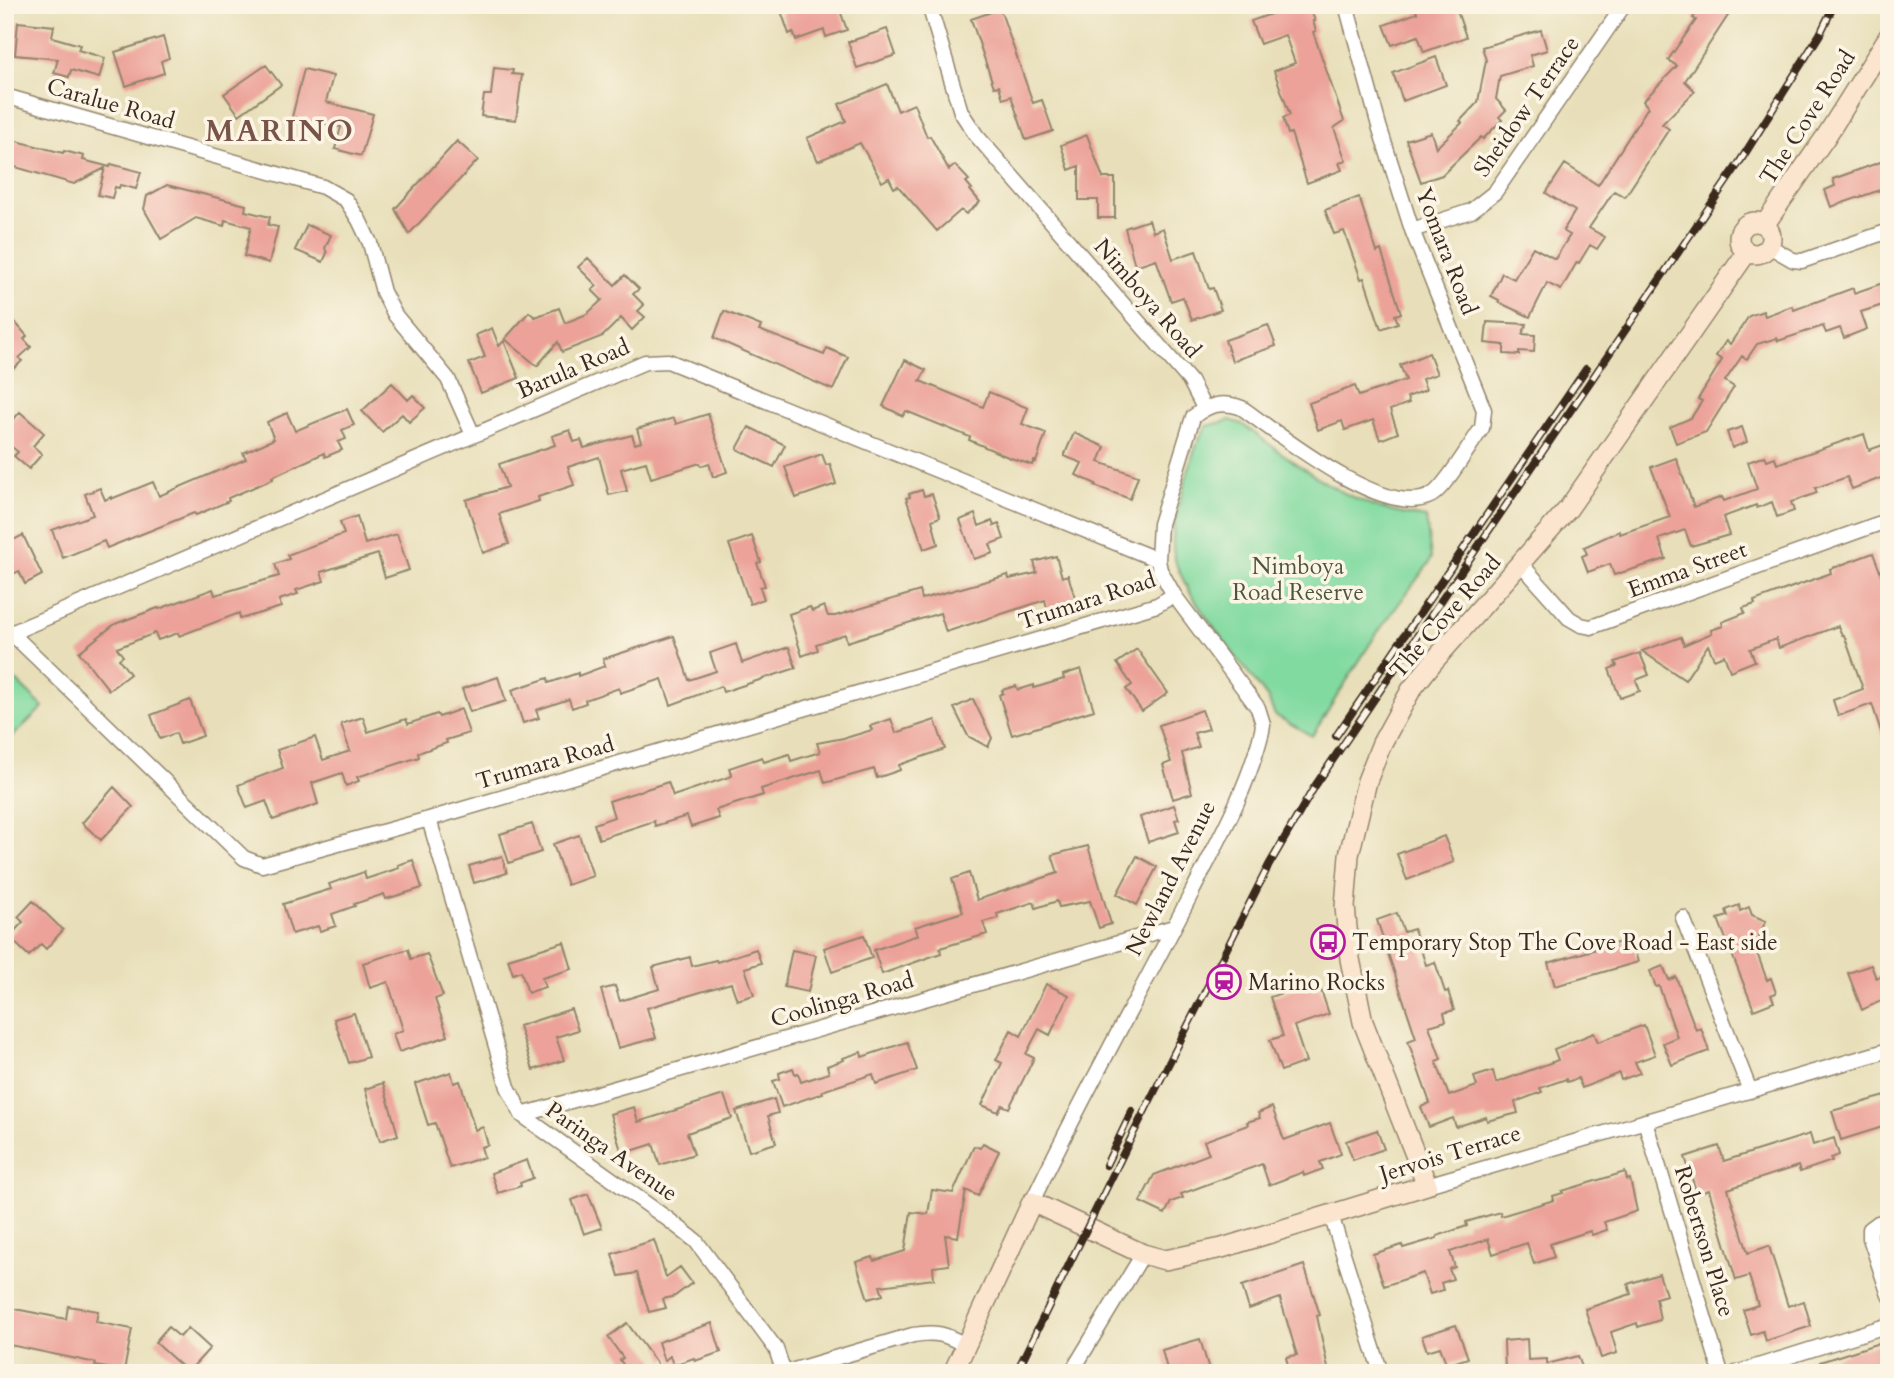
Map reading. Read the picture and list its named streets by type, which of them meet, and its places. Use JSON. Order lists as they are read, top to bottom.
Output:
{
  "streets": {
    "street": [
      "Caralue Road",
      "Sheidow Terrace",
      "The Cove Road",
      "Yomara Road",
      "Nimboya Road",
      "Barula Road",
      "Emma Street",
      "Trumara Road",
      "Newland Avenue",
      "Coolinga Road",
      "Paringa Avenue",
      "Jervois Terrace",
      "Robertson Place"
    ]
  },
  "crossings": [
    ["Caralue Road", "Barula Road"],
    ["Sheidow Terrace", "Yomara Road"],
    ["The Cove Road", "Emma Street"],
    ["The Cove Road", "Jervois Terrace"],
    ["Yomara Road", "Nimboya Road"],
    ["Yomara Road", "Newland Avenue"],
    ["Nimboya Road", "Newland Avenue"],
    ["Barula Road", "Trumara Road"],
    ["Barula Road", "Newland Avenue"],
    ["Trumara Road", "Newland Avenue"],
    ["Trumara Road", "Paringa Avenue"],
    ["Newland Avenue", "Coolinga Road"],
    ["Newland Avenue", "Jervois Terrace"],
    ["Coolinga Road", "Paringa Avenue"],
    ["Jervois Terrace", "Robertson Place"]
  ],
  "districts": ["MARINO"],
  "parks": ["Nimboya Road Reserve"],
  "places": {
    "bus stop": ["Temporary Stop The Cove Road - East side"],
    "station": ["Marino Rocks"]
  }
}
